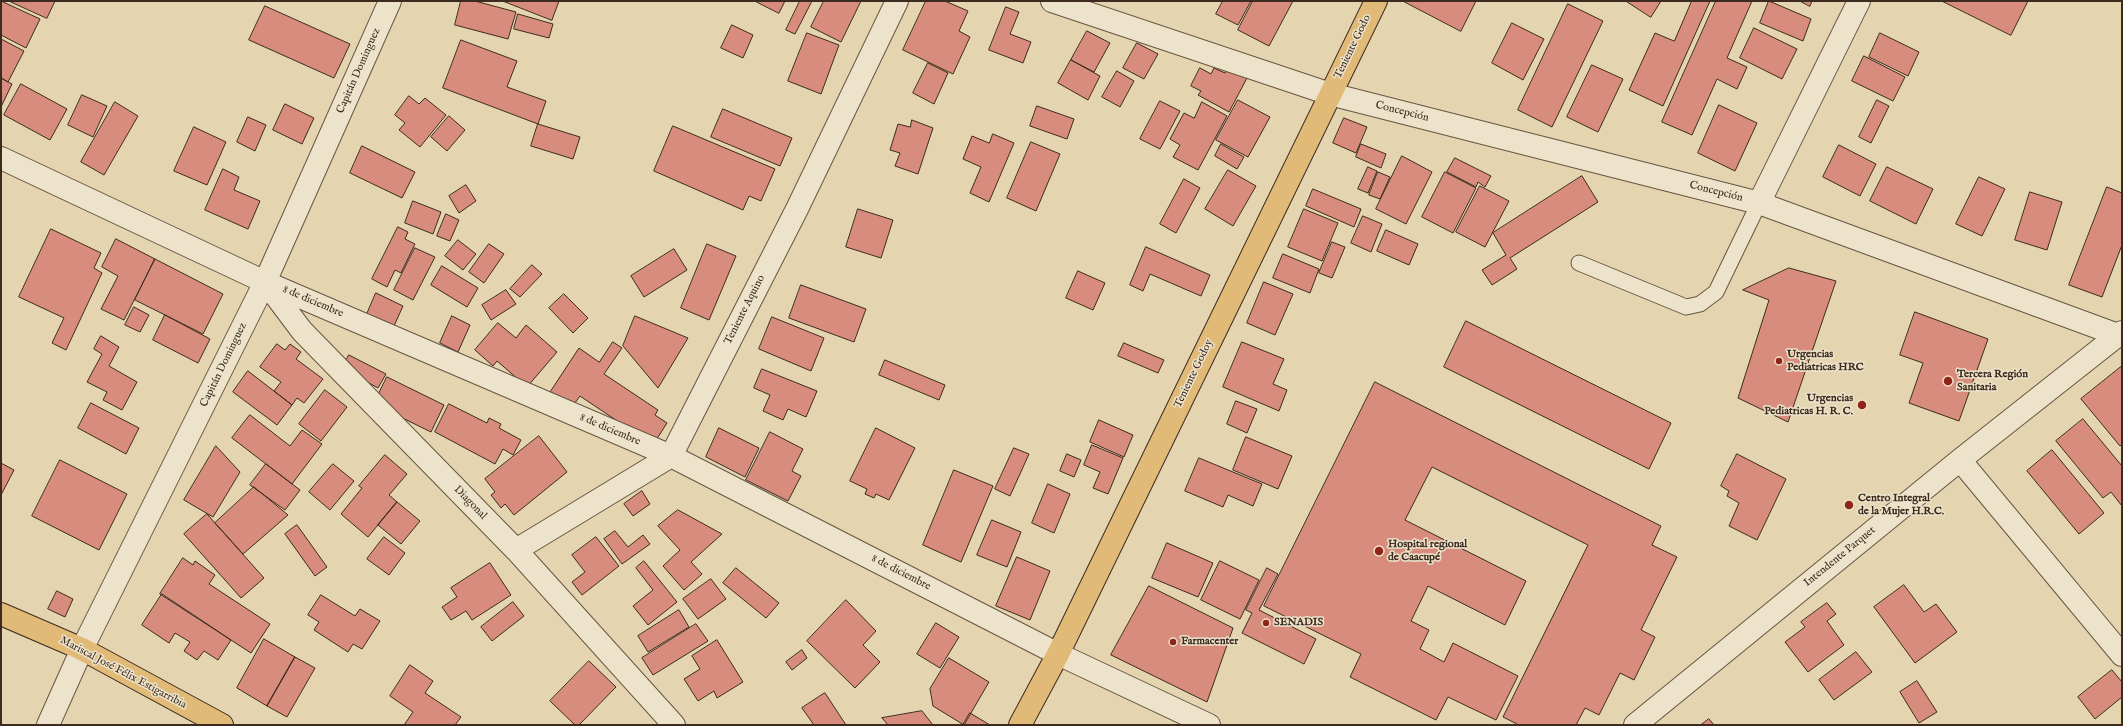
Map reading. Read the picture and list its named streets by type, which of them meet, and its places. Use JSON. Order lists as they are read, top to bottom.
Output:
{
  "streets": {
    "main road": ["Teniente Godo", "Teniente Godoy", "Mariscal José Félix Estigarribia"],
    "street": [
      "Capitán Dominguez",
      "Concepción",
      "8 de diciembre",
      "Teniente Aquino",
      "Diagonal",
      "Intendente Parquet"
    ]
  },
  "crossings": [
    ["Teniente Godo", "Concepción"],
    ["Teniente Godo", "Teniente Godoy"],
    ["Capitán Dominguez", "8 de diciembre"],
    ["Capitán Dominguez", "Diagonal"],
    ["Capitán Dominguez", "Mariscal José Félix Estigarribia"],
    ["Concepción", "Teniente Godoy"],
    ["Concepción", "Intendente Parquet"],
    ["8 de diciembre", "Teniente Aquino"],
    ["8 de diciembre", "Teniente Godoy"],
    ["8 de diciembre", "Diagonal"]
  ],
  "places": [
    "Urgencias Pediatricas HRC",
    "Tercera Región Sanitaria",
    "Urgencias Pediatricas H. R. C.",
    "Centro Integral de la Mujer H.R.C.",
    "Hospital regional de Caacupé",
    "SENADIS",
    "Farmacenter"
  ]
}
